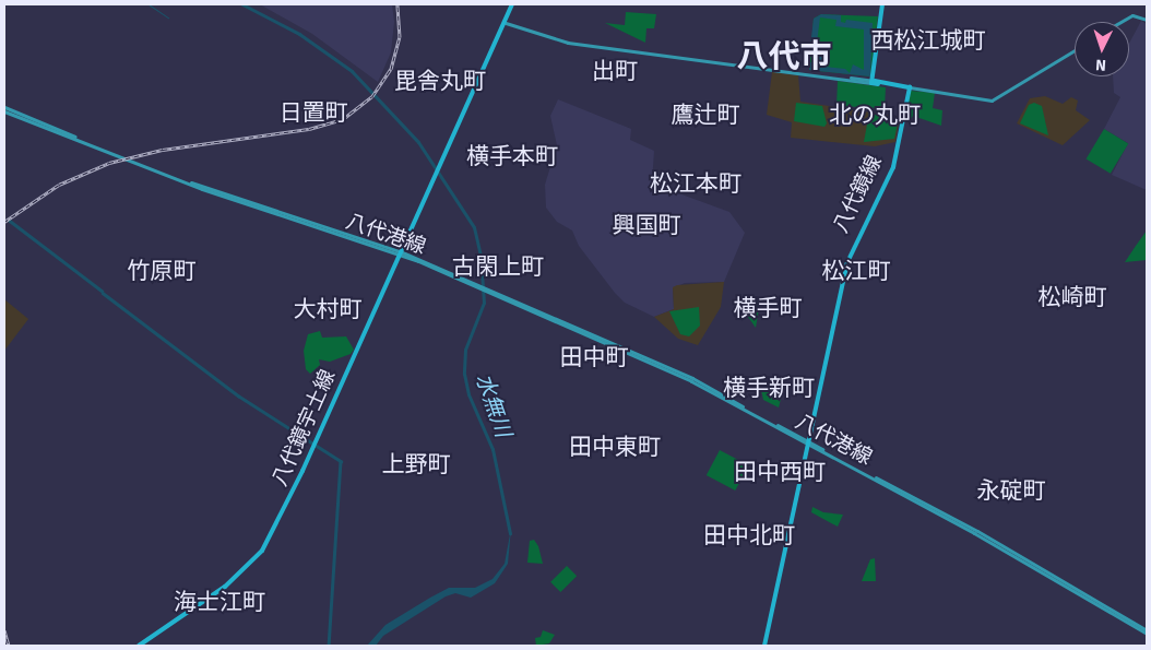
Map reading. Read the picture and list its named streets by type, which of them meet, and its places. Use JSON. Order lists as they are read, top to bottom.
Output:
{
  "streets": {
    "main road": ["八代鏡線", "八代港線", "八代鏡宇土線"]
  },
  "crossings": [
    ["八代鏡線", "八代港線"],
    ["八代港線", "八代鏡宇土線"]
  ],
  "districts": [
    "西松江城町",
    "八代市",
    "出町",
    "毘舎丸町",
    "日置町",
    "鷹辻町",
    "北の丸町",
    "横手本町",
    "松江本町",
    "興国町",
    "古閑上町",
    "竹原町",
    "松江町",
    "松崎町",
    "横手町",
    "大村町",
    "田中町",
    "横手新町",
    "田中東町",
    "上野町",
    "田中西町",
    "永碇町",
    "田中北町",
    "海士江町"
  ],
  "water": ["水無川"],
  "north": "bottom"
}
